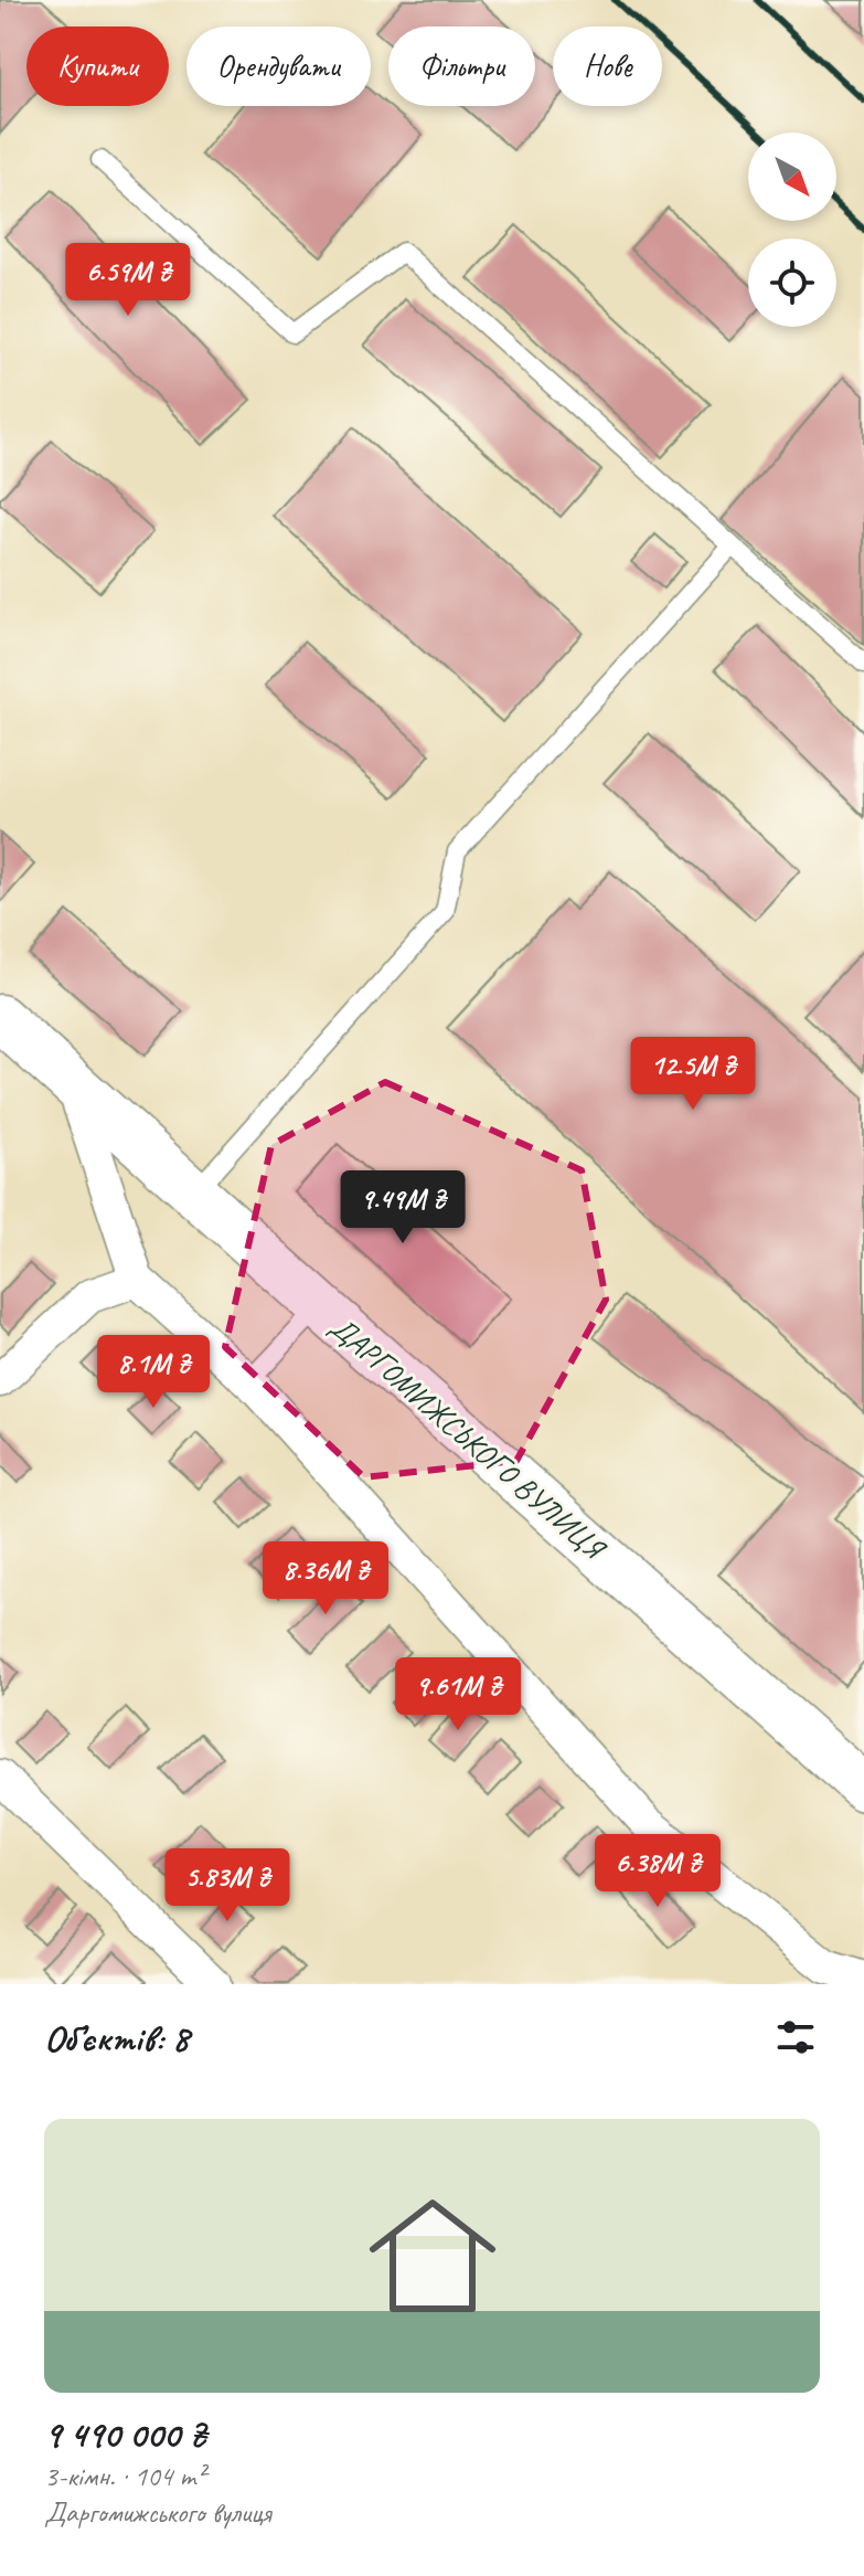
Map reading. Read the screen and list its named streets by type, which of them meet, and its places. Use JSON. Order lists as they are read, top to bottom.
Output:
{
  "streets": {
    "street": ["ДАРГОМИЖСЬКОГО ВУЛИЦЯ"]
  },
  "north": "bottom right",
  "page": {
    "chip": [
      "Купити",
      "Орендувати",
      "Фільтри",
      "Нове"
    ],
    "price": [
      "6.59M ₴",
      "12.5M ₴",
      "9.49M ₴",
      "8.1M ₴",
      "8.36M ₴",
      "9.61M ₴",
      "6.38M ₴",
      "5.83M ₴"
    ],
    "heading": "Об’єктів: 8",
    "list": [
      {
        "name": "9 490 000 ₴",
        "note": "3-кімн. · 104 m² · Даргомижського вулиця"
      }
    ]
  }
}
